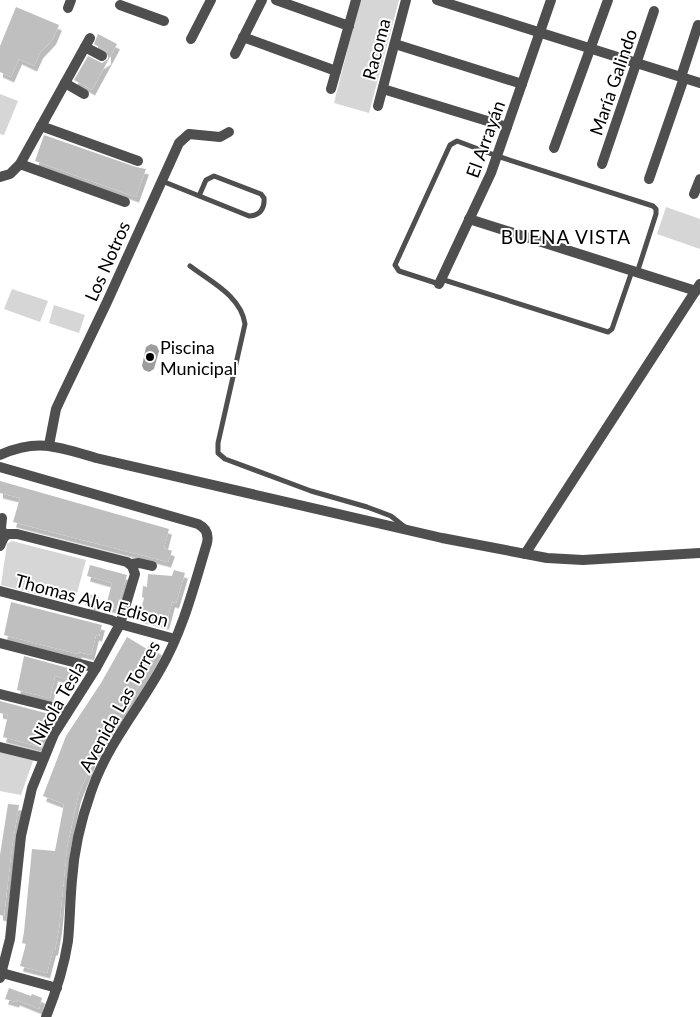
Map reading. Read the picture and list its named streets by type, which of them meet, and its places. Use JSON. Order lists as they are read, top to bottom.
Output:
{
  "streets": {
    "street": [
      "Racoma",
      "María Galindo",
      "El Arrayán",
      "Los Notros",
      "Thomas Alva Edison",
      "Nikola Tesla",
      "Avenida Las Torres"
    ]
  },
  "crossings": [
    ["Thomas Alva Edison", "Nikola Tesla"],
    ["Thomas Alva Edison", "Avenida Las Torres"]
  ],
  "districts": ["BUENA VISTA"],
  "places": ["Piscina Municipal"]
}
